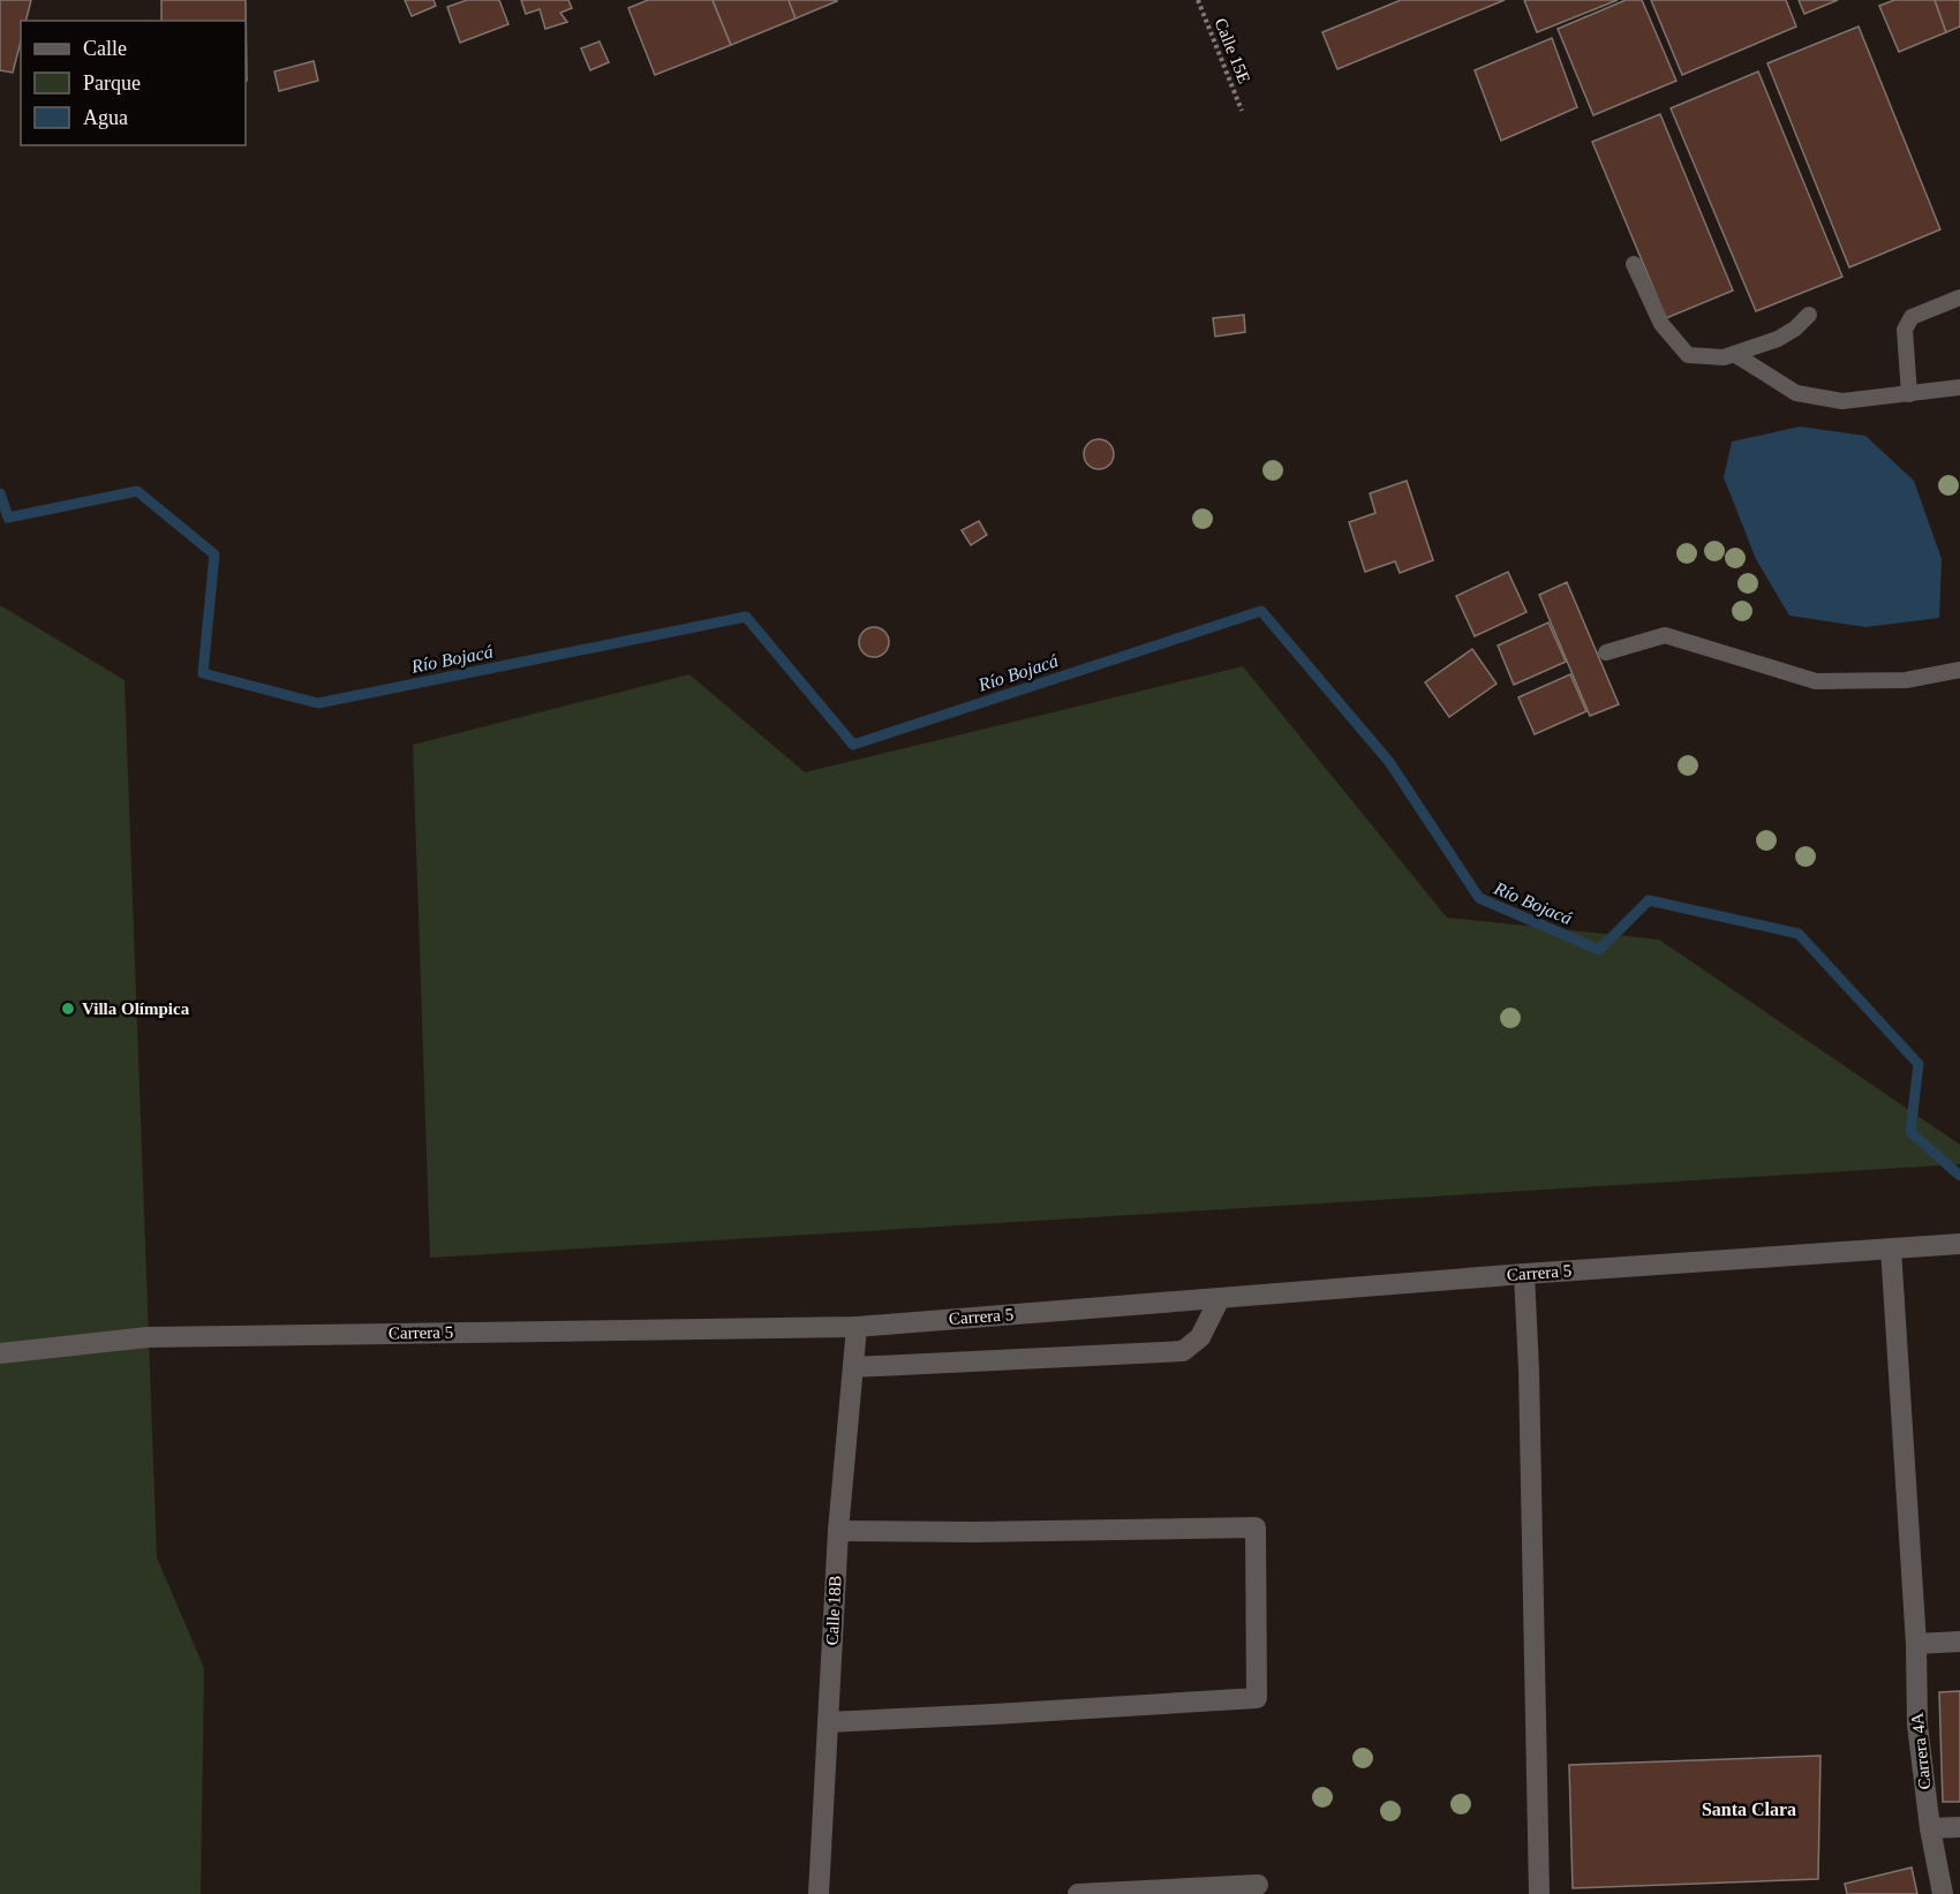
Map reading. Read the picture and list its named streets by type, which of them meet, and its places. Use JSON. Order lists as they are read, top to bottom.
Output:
{
  "streets": {
    "street": ["Carrera 5", "Calle 18B", "Carrera 4A"],
    "path": ["Calle 15E"]
  },
  "crossings": [
    ["Carrera 5", "Calle 18B"],
    ["Carrera 5", "Carrera 4A"]
  ],
  "districts": ["Santa Clara"],
  "water": ["Río Bojacá"],
  "places": ["Villa Olímpica"],
  "legend": ["Calle", "Parque", "Agua"]
}
